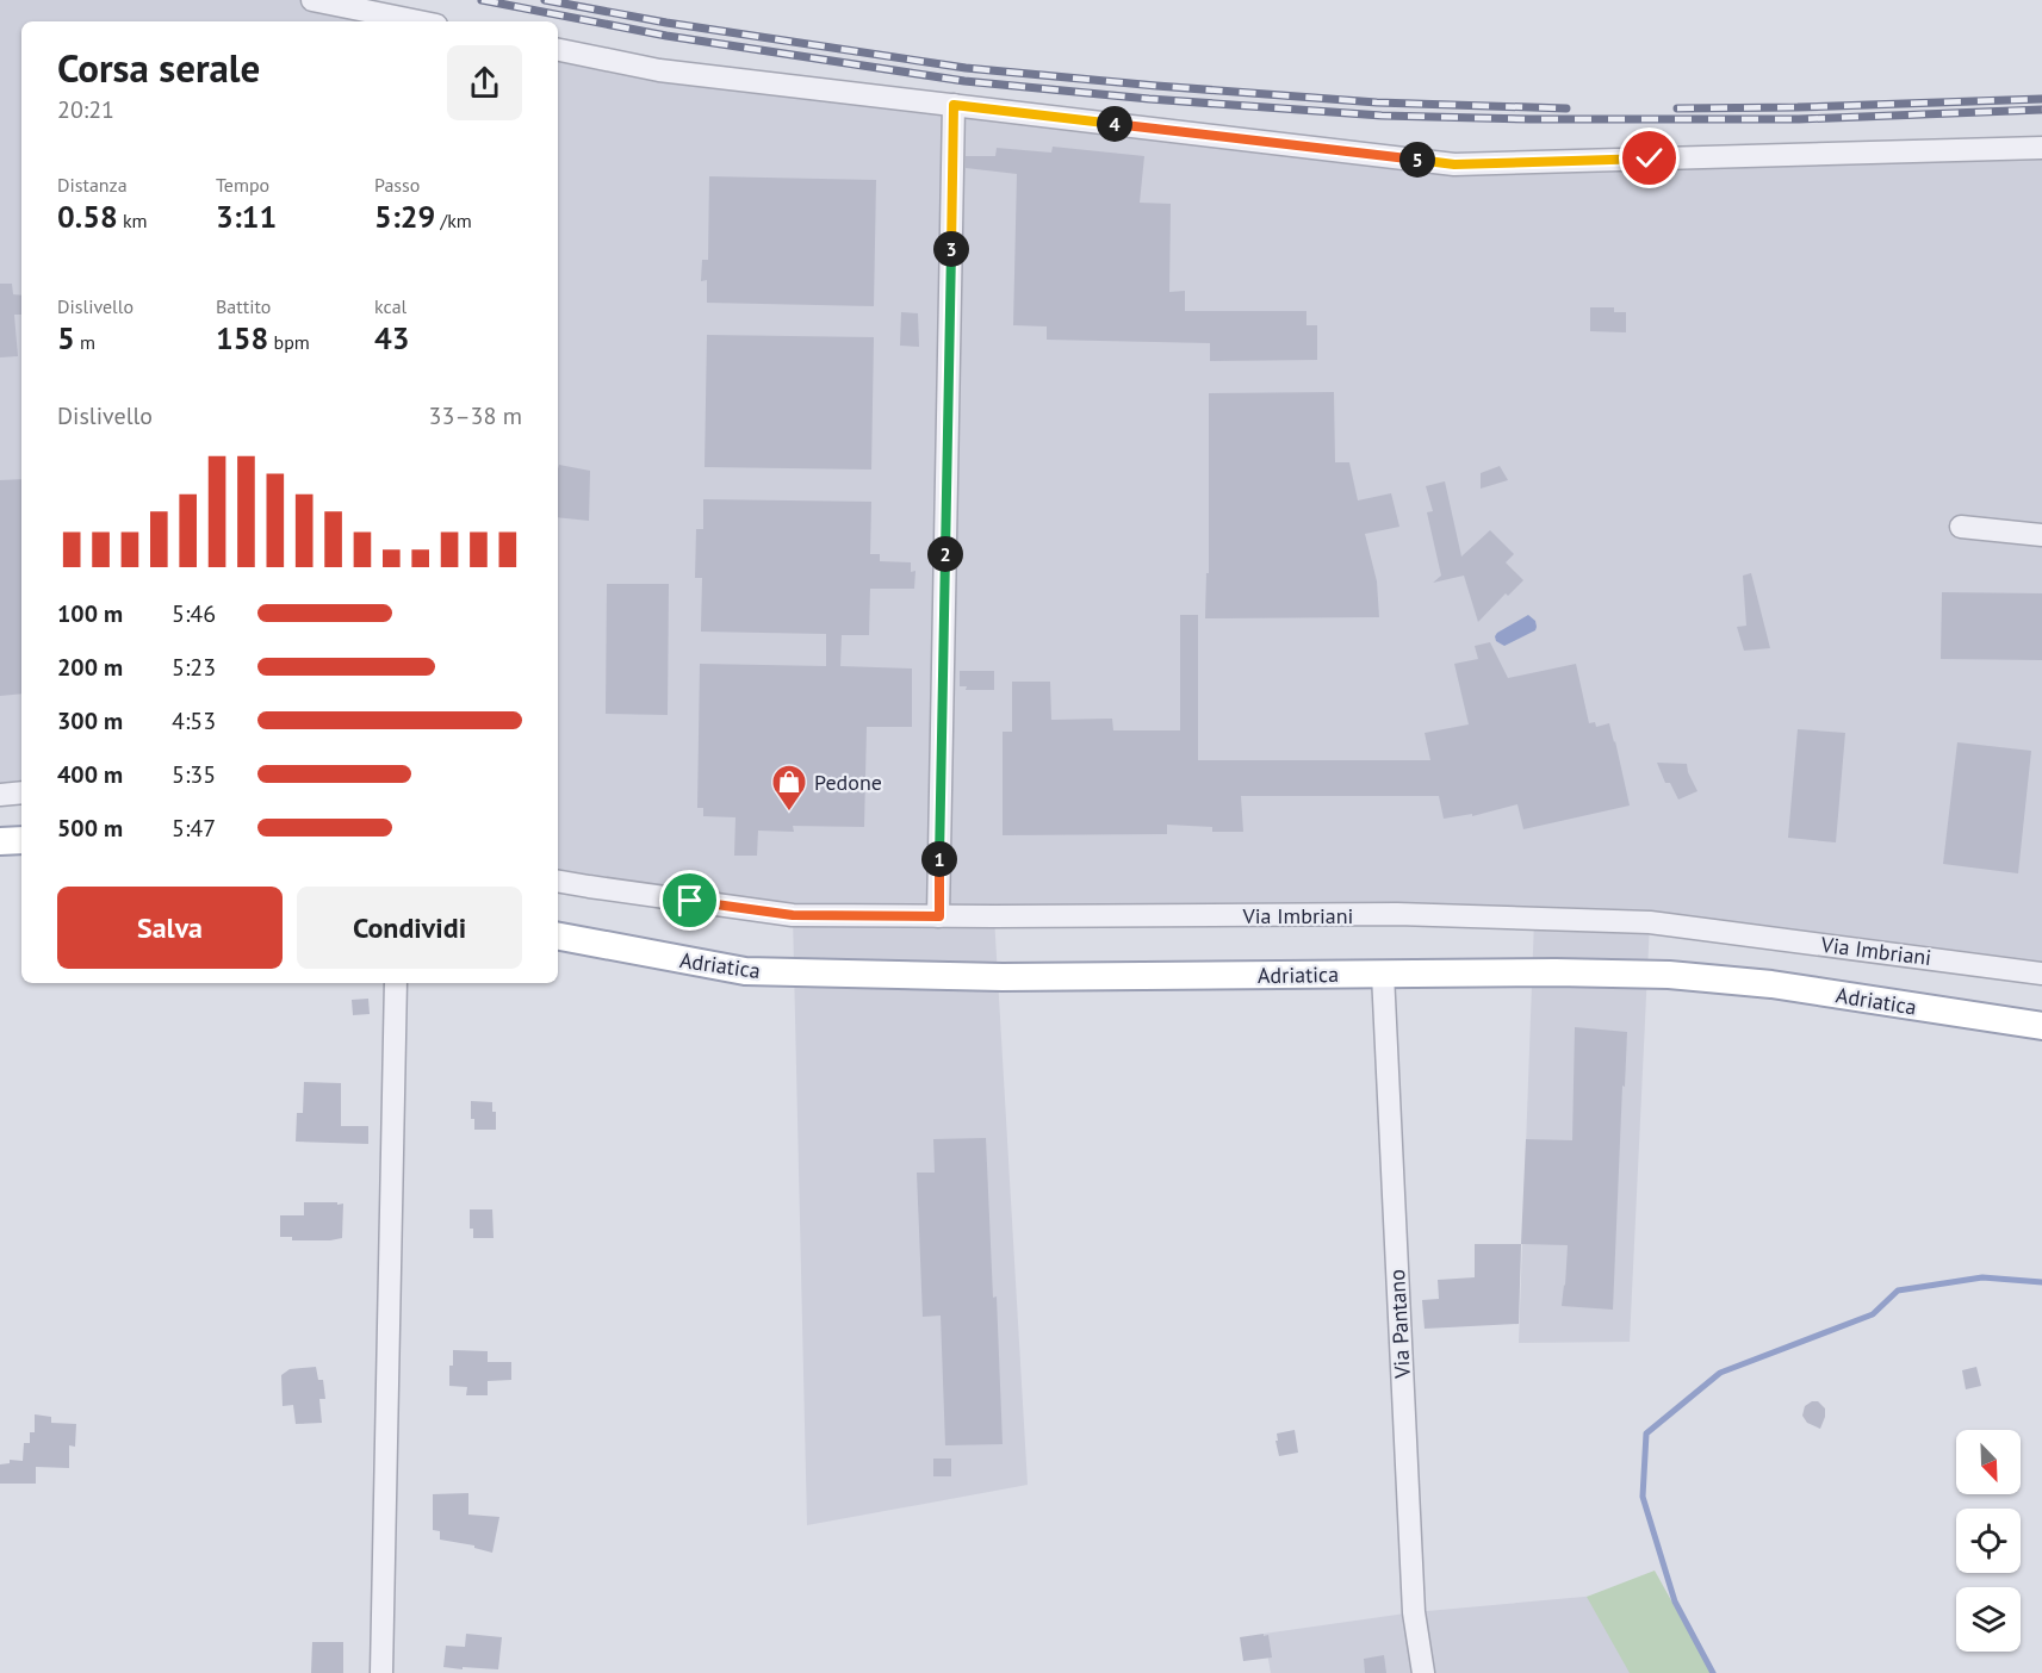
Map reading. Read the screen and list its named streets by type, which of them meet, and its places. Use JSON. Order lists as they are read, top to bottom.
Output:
{
  "streets": {
    "main road": ["Adriatica"],
    "street": ["Via Imbriani", "Via Pantano"]
  },
  "crossings": [
    ["Adriatica", "Via Pantano"]
  ],
  "places": {
    "shop": ["Pedone"]
  },
  "north": "bottom right",
  "page": {
    "heading": ["Corsa serale", "20:21"],
    "pins": [
      "4",
      "5",
      "3",
      "2",
      "1"
    ],
    "stats": [
      ["Distanza", "0.58 km"],
      ["Tempo", "3:11"],
      ["Passo", "5:29 /km"],
      ["Dislivello", "5 m"],
      ["Battito", "158 bpm"],
      ["kcal", "43"]
    ],
    "chart": ["Dislivello", "33–38 m"],
    "list": [
      {
        "name": "100 m",
        "note": "5:46"
      },
      {
        "name": "200 m",
        "note": "5:23"
      },
      {
        "name": "300 m",
        "note": "4:53"
      },
      {
        "name": "400 m",
        "note": "5:35"
      },
      {
        "name": "500 m",
        "note": "5:47"
      }
    ],
    "buttons": ["Salva", "Condividi"]
  }
}
